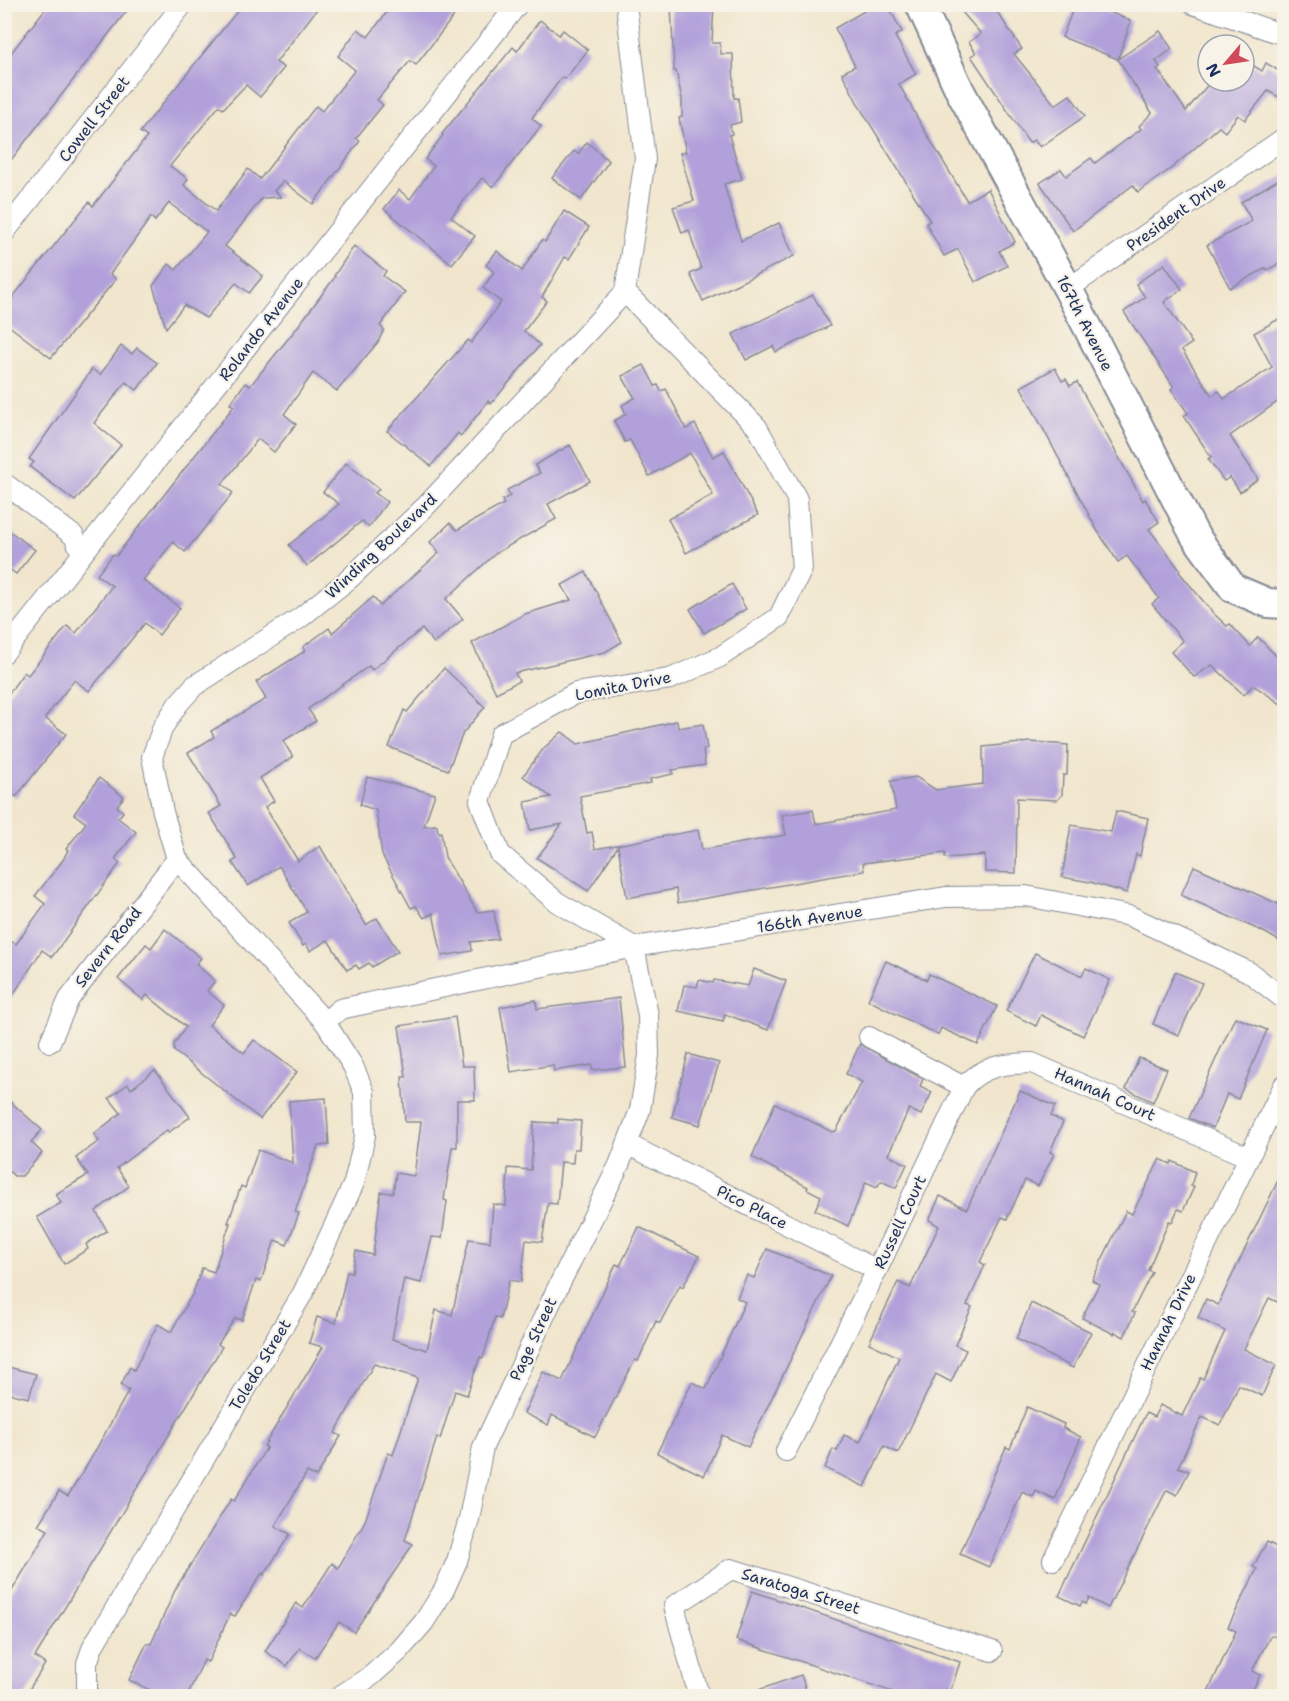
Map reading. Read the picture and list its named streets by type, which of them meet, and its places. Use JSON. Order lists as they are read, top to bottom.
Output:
{
  "streets": {
    "street": [
      "Cowell Street",
      "President Drive",
      "167th Avenue",
      "Rolando Avenue",
      "Winding Boulevard",
      "Lomita Drive",
      "166th Avenue",
      "Severn Road",
      "Hannah Court",
      "Pico Place",
      "Russell Court",
      "Hannah Drive",
      "Page Street",
      "Toledo Street",
      "Saratoga Street"
    ]
  },
  "crossings": [
    ["President Drive", "167th Avenue"],
    ["Winding Boulevard", "Lomita Drive"],
    ["Winding Boulevard", "166th Avenue"],
    ["Winding Boulevard", "Severn Road"],
    ["Winding Boulevard", "Toledo Street"],
    ["Lomita Drive", "166th Avenue"],
    ["Lomita Drive", "Page Street"],
    ["166th Avenue", "Page Street"],
    ["166th Avenue", "Toledo Street"],
    ["Hannah Court", "Russell Court"],
    ["Hannah Court", "Hannah Drive"],
    ["Pico Place", "Russell Court"],
    ["Pico Place", "Page Street"]
  ],
  "north": "bottom left"
}
